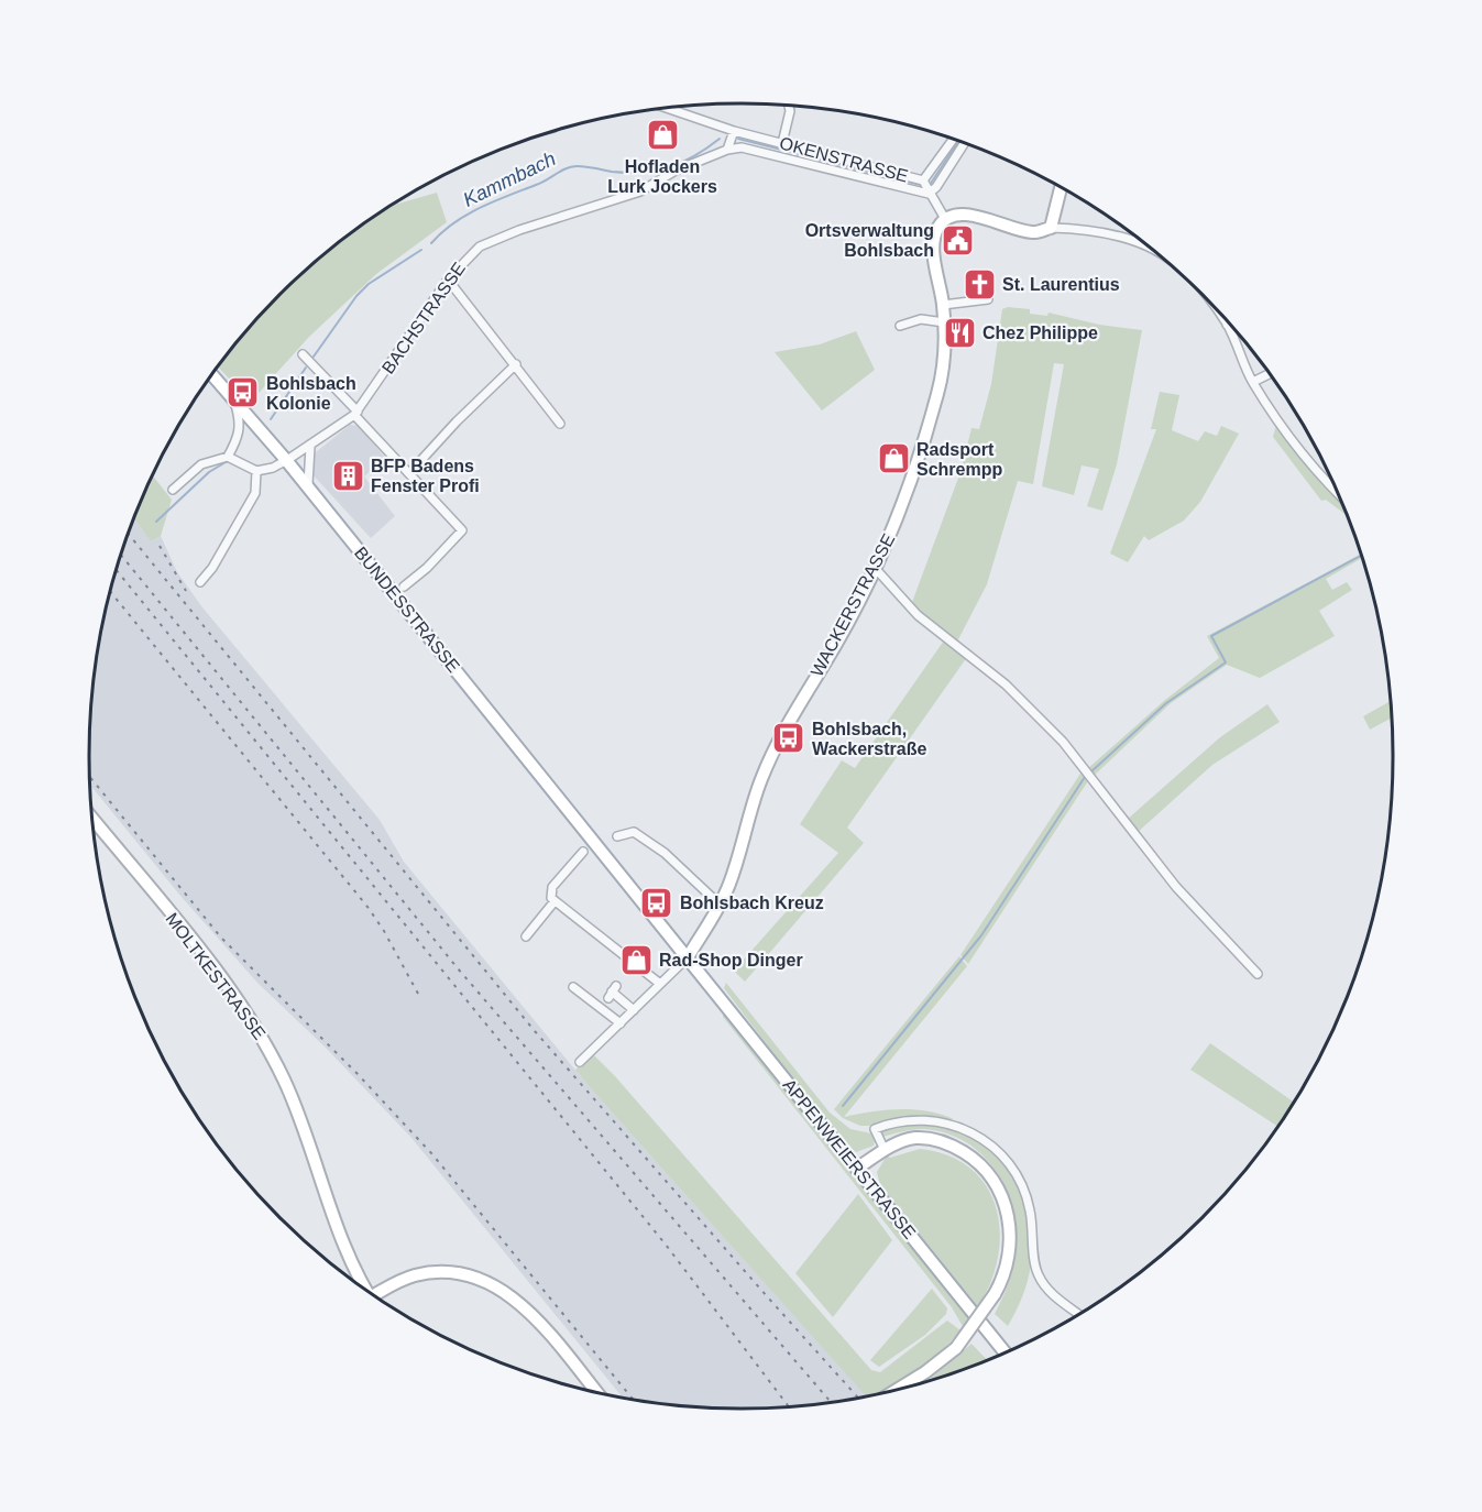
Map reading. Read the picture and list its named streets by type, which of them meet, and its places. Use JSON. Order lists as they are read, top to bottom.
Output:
{
  "streets": {
    "street": [
      "OKENSTRASSE",
      "BACHSTRASSE",
      "WACKERSTRASSE",
      "BUNDESSTRASSE",
      "MOLTKESTRASSE",
      "APPENWEIERSTRASSE"
    ]
  },
  "crossings": [
    ["OKENSTRASSE", "BACHSTRASSE"],
    ["OKENSTRASSE", "WACKERSTRASSE"],
    ["BACHSTRASSE", "BUNDESSTRASSE"],
    ["WACKERSTRASSE", "BUNDESSTRASSE"],
    ["WACKERSTRASSE", "APPENWEIERSTRASSE"],
    ["BUNDESSTRASSE", "APPENWEIERSTRASSE"]
  ],
  "water": ["Kammbach"],
  "places": {
    "shop": ["Hofladen Lurk Jockers", "Radsport Schrempp", "Rad-Shop Dinger"],
    "public building": ["Ortsverwaltung Bohlsbach"],
    "church": ["St. Laurentius"],
    "restaurant": ["Chez Philippe"],
    "bus stop": ["Bohlsbach Kolonie", "Bohlsbach, Wackerstraße", "Bohlsbach Kreuz"],
    "building": ["BFP Badens Fenster Profi"]
  }
}
